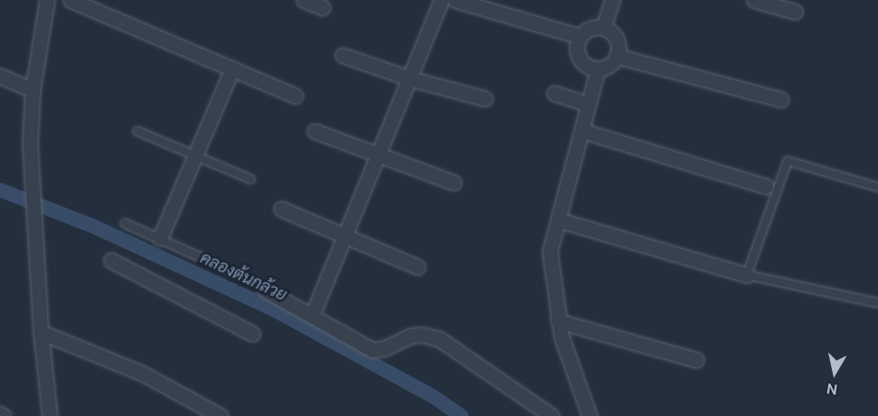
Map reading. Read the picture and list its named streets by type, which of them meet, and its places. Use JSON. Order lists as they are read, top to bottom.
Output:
{
  "water": ["คลองต้นกล้วย"],
  "north": "bottom"
}
